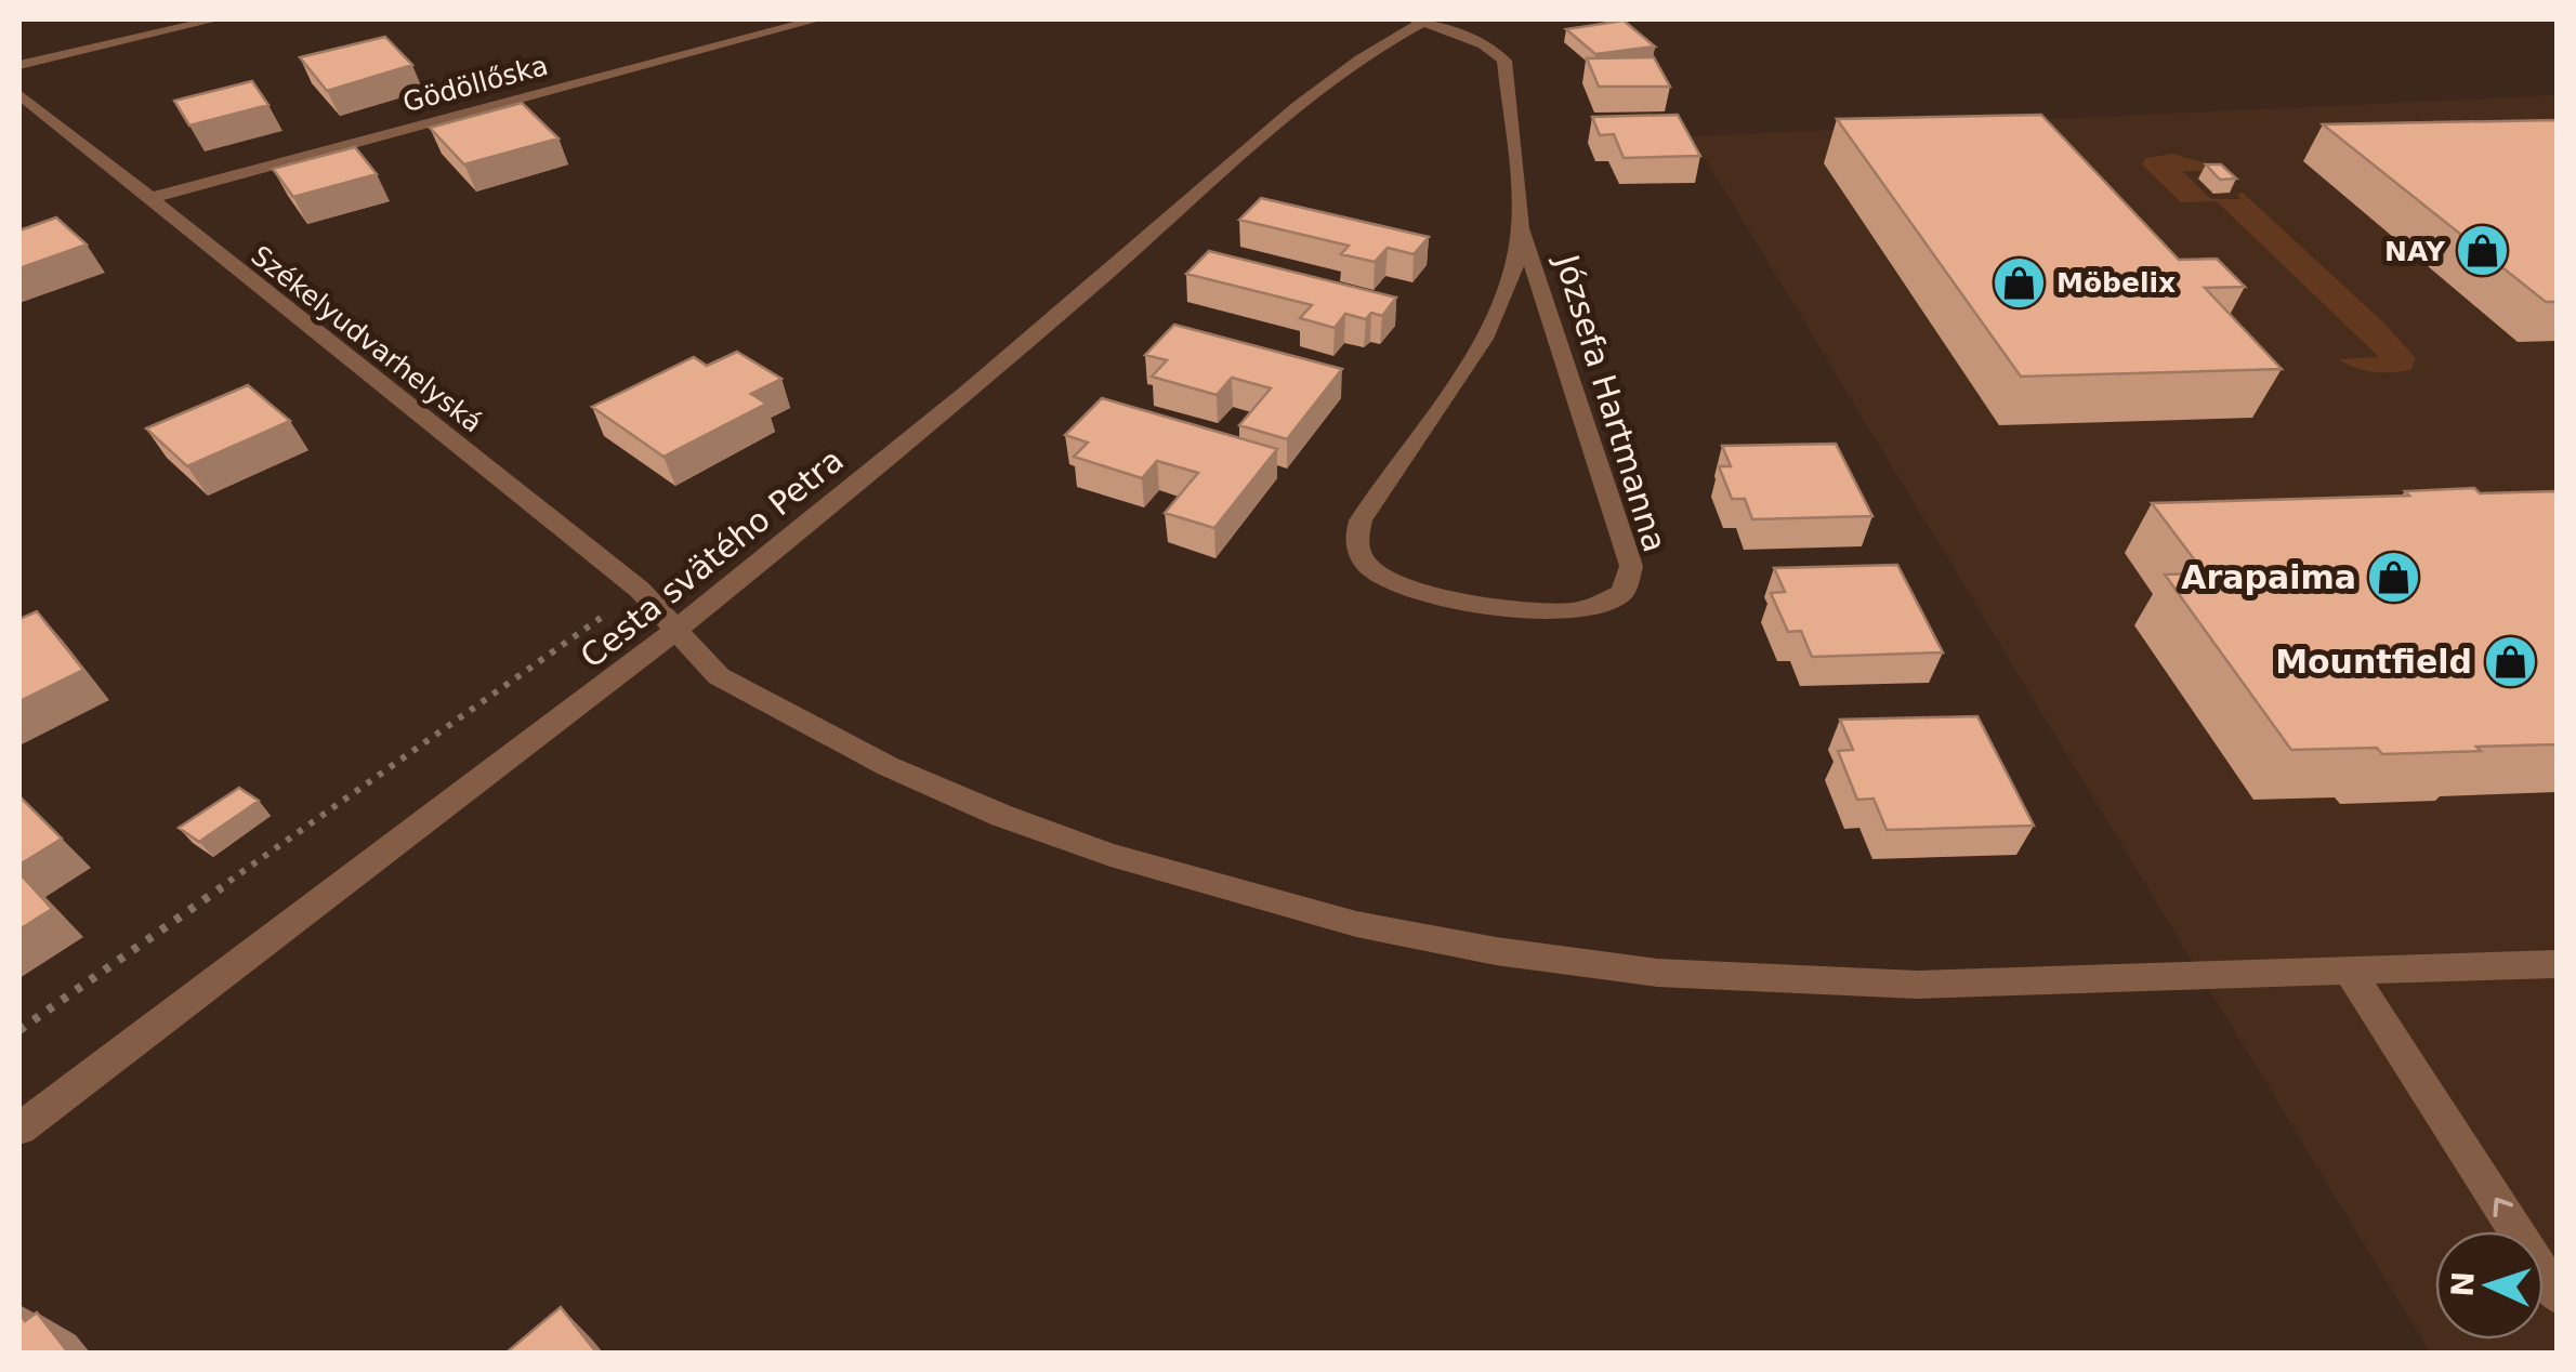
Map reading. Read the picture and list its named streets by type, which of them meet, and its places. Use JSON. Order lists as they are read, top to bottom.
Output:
{
  "streets": {
    "street": [
      "Gödöllőska",
      "Székelyudvarhelyská",
      "Józsefa Hartmanna",
      "Cesta svätého Petra"
    ]
  },
  "crossings": [
    ["Gödöllőska", "Székelyudvarhelyská"],
    ["Székelyudvarhelyská", "Cesta svätého Petra"],
    ["Józsefa Hartmanna", "Cesta svätého Petra"]
  ],
  "places": {
    "shop": [
      "NAY",
      "Möbelix",
      "Arapaima",
      "Mountfield"
    ]
  },
  "north": "left"
}
